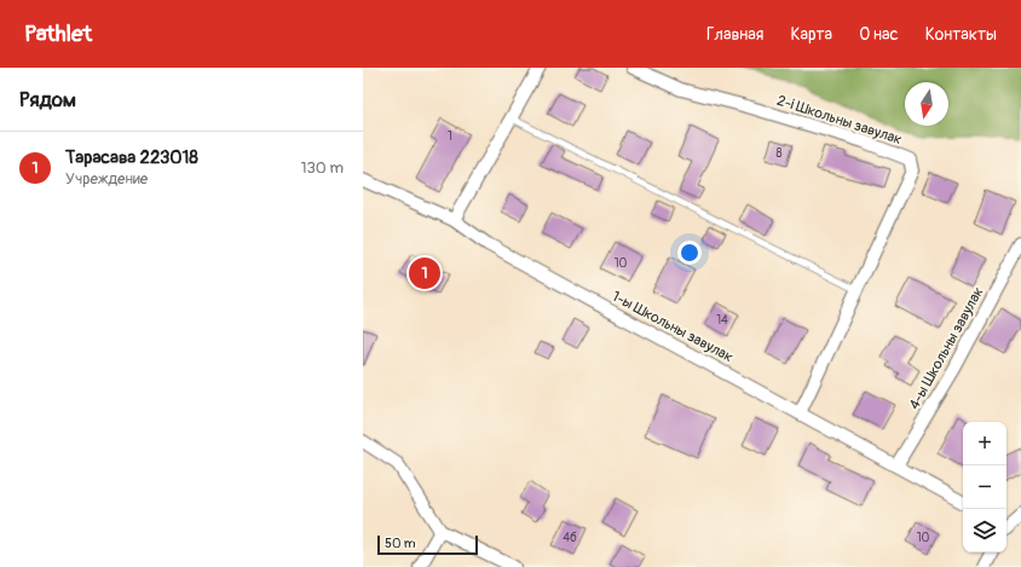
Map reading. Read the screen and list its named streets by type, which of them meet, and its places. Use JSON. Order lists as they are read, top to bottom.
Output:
{
  "streets": {
    "street": ["2-і Школьны завулак", "1-ы Школьны завулак", "4-ы Школьны завулак"]
  },
  "crossings": [
    ["2-і Школьны завулак", "1-ы Школьны завулак"],
    ["1-ы Школьны завулак", "4-ы Школьны завулак"]
  ],
  "house_numbers": [
    "1",
    "8",
    "10",
    "14",
    "4б",
    "10"
  ],
  "scale_bar": "50 m",
  "north": "bottom",
  "page": {
    "header": "Pathlet",
    "nav": [
      "Главная",
      "Карта",
      "О нас",
      "Контакты"
    ],
    "heading": "Рядом",
    "list": [
      {
        "mark": "1",
        "name": "Тарасава 223018",
        "note": "Учреждение",
        "value": "130 m"
      }
    ],
    "pins": "1",
    "map_buttons": ["+", "−"],
    "scale": "50 m"
  }
}
